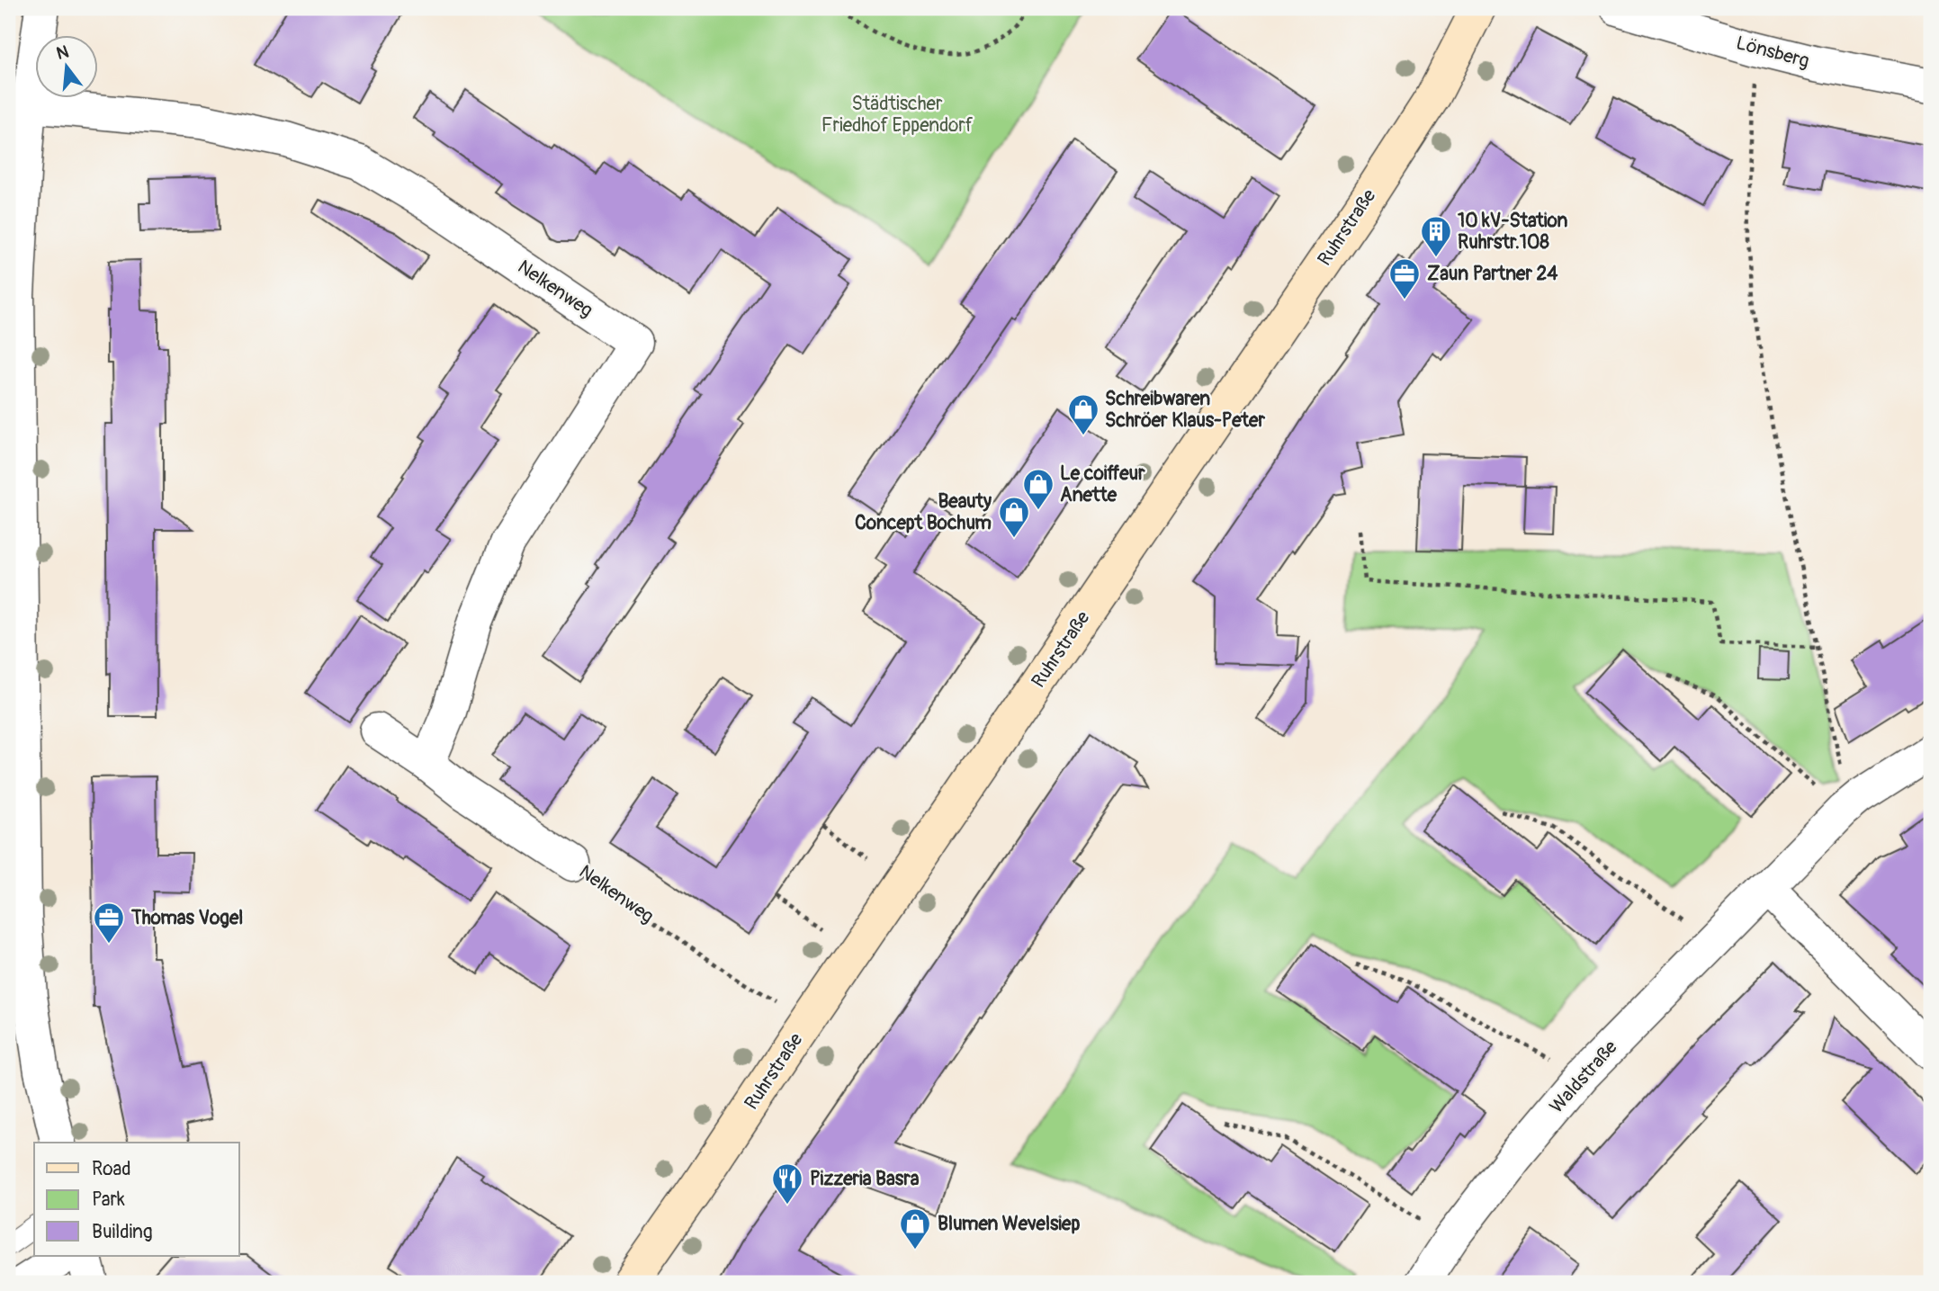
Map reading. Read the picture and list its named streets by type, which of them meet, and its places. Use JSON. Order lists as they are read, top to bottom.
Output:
{
  "streets": {
    "street": [
      "Lönsberg",
      "Ruhrstraße",
      "Nelkenweg",
      "Waldstraße"
    ]
  },
  "crossings": [
    ["Ruhrstraße", "Nelkenweg"]
  ],
  "parks": ["Städtischer Friedhof Eppendorf"],
  "places": {
    "building": ["10 kV-Station Ruhrstr.108"],
    "office": ["Zaun Partner 24", "Thomas Vogel"],
    "shop": [
      "Schreibwaren Schröer Klaus-Peter",
      "Le coiffeur Anette",
      "Beauty Concept Bochum",
      "Blumen Wevelsiep"
    ],
    "restaurant": ["Pizzeria Basra"]
  },
  "legend": ["Road", "Park", "Building"],
  "north": "top"
}
